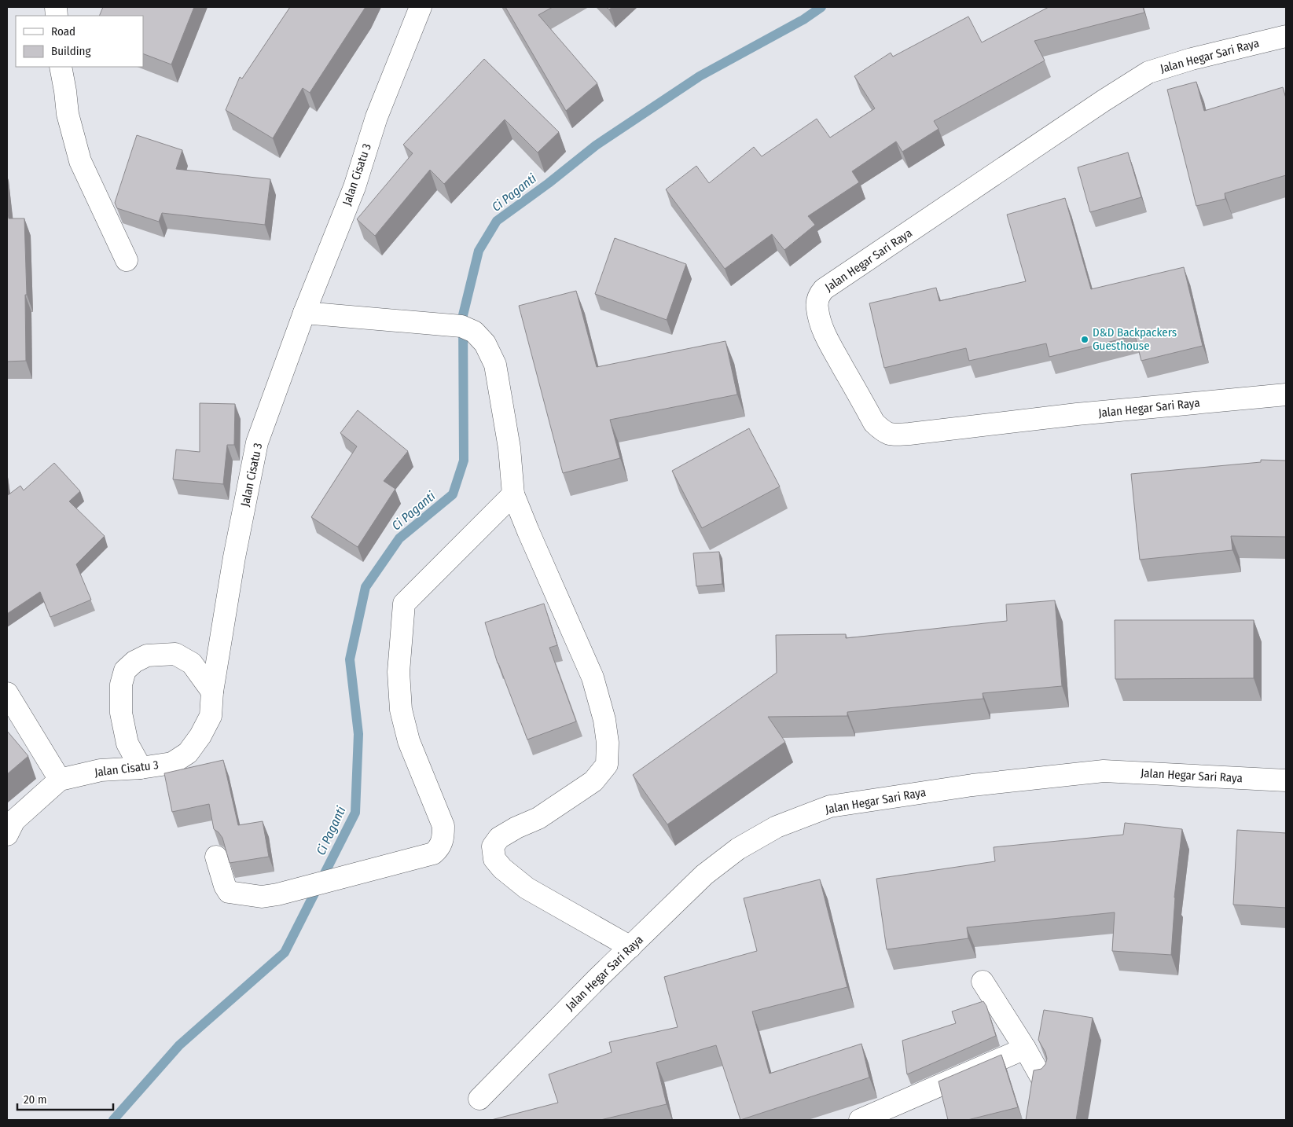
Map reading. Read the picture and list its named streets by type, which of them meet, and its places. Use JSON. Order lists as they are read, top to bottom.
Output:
{
  "streets": {
    "street": ["Jalan Hegar Sari Raya", "Jalan Cisatu 3"]
  },
  "water": ["Ci Paganti"],
  "places": ["D&D Backpackers Guesthouse"],
  "legend": ["Road", "Building"],
  "scale_bar": "20 m"
}
